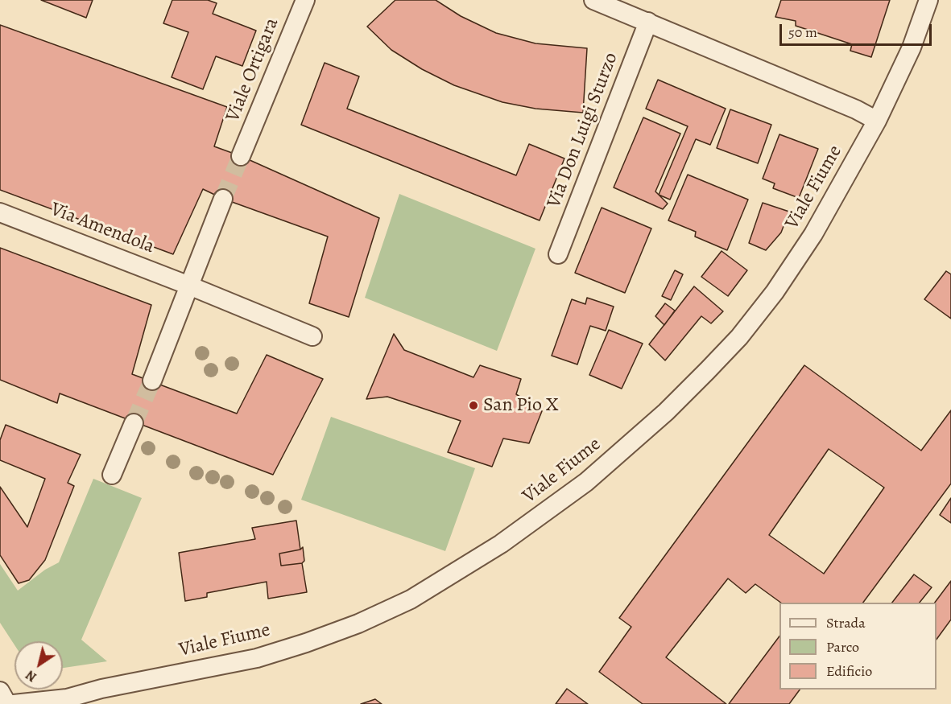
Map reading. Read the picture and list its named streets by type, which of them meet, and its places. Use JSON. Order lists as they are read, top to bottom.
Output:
{
  "streets": {
    "street": [
      "Viale Ortigara",
      "Via Don Luigi Sturzo",
      "Viale Fiume",
      "Via Amendola"
    ]
  },
  "places": ["San Pio X"],
  "legend": ["Strada", "Parco", "Edificio"],
  "scale_bar": "50 m",
  "north": "bottom left"
}
